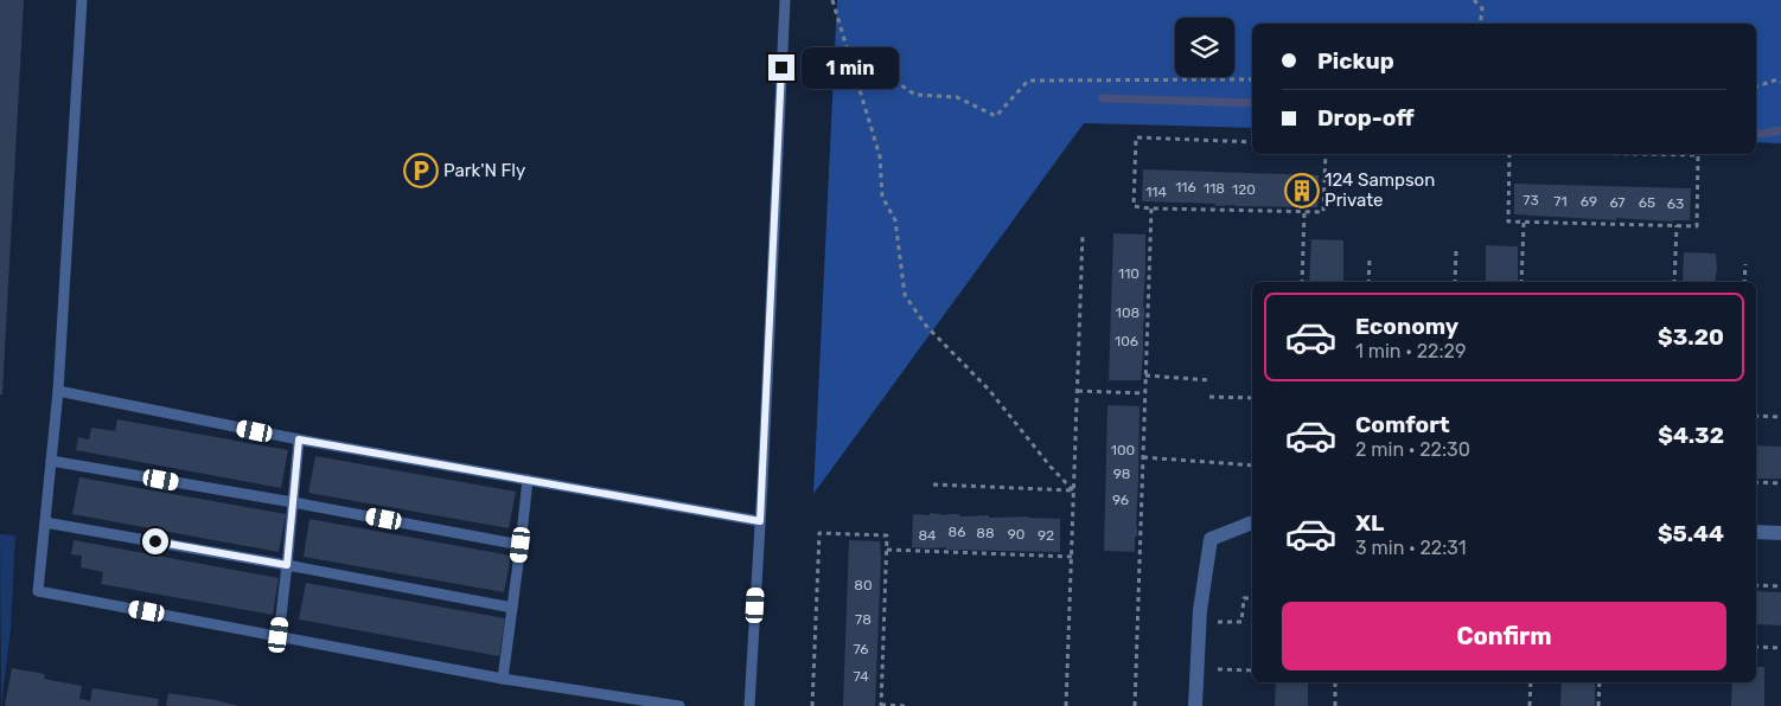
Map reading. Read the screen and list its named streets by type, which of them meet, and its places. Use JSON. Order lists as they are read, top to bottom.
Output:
{
  "places": {
    "parking": ["Park'N Fly"],
    "building": ["124 Sampson Private"]
  },
  "house_numbers": [
    "116",
    "118",
    "120",
    "114",
    "73",
    "71",
    "69",
    "67",
    "65",
    "63",
    "110",
    "108",
    "106",
    "100",
    "98",
    "96",
    "86",
    "88",
    "90",
    "84",
    "92",
    "80",
    "78",
    "76",
    "74"
  ],
  "page": {
    "banner": ["Pickup", "Drop-off"],
    "bubble": "1 min",
    "list": [
      {
        "name": "Economy",
        "note": "1 min · 22:29",
        "value": "$3.20"
      },
      {
        "name": "Comfort",
        "note": "2 min · 22:30",
        "value": "$4.32"
      },
      {
        "name": "XL",
        "note": "3 min · 22:31",
        "value": "$5.44"
      }
    ],
    "buttons": "Confirm"
  }
}
